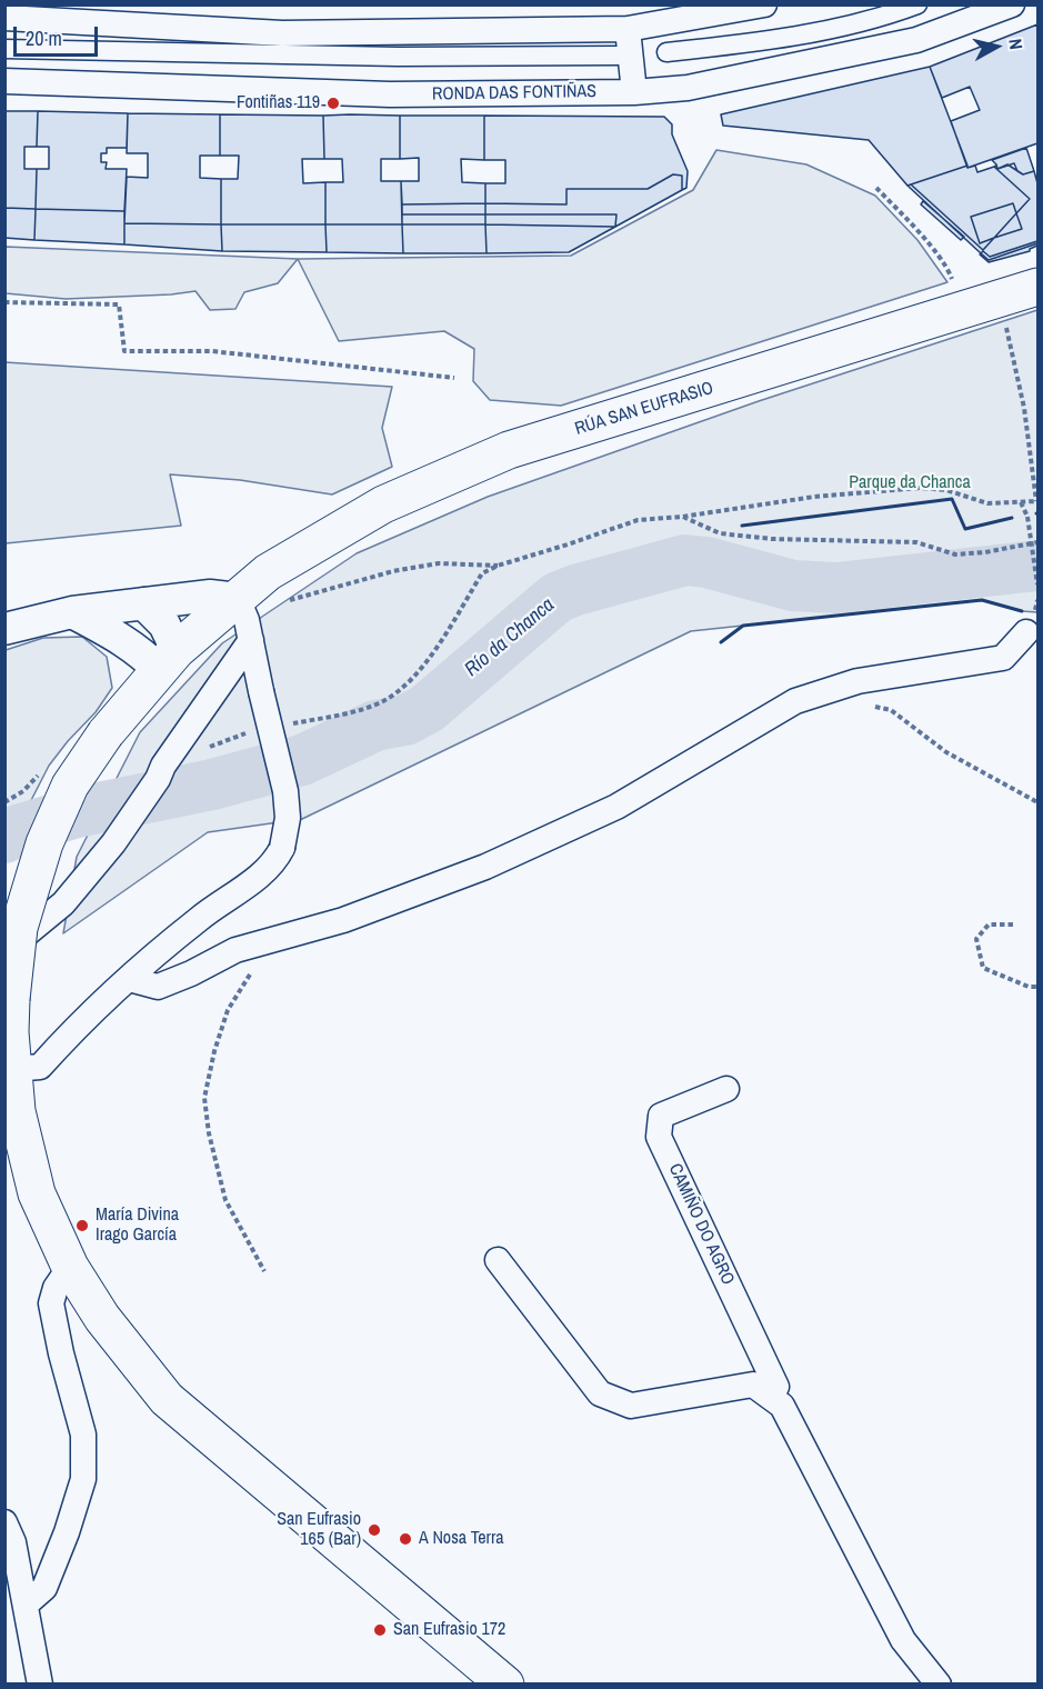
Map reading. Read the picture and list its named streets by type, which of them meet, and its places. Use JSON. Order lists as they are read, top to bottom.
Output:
{
  "streets": {
    "main road": ["RÚA SAN EUFRASIO"],
    "street": ["RONDA DAS FONTIÑAS", "CAMIÑO DO AGRO"]
  },
  "water": ["Río da Chanca"],
  "parks": ["Parque da Chanca"],
  "places": [
    "Fontiñas 119",
    "María Divina Irago García",
    "San Eufrasio 165 (Bar)",
    "A Nosa Terra",
    "San Eufrasio 172"
  ],
  "scale_bar": "20 m",
  "north": "right"
}
